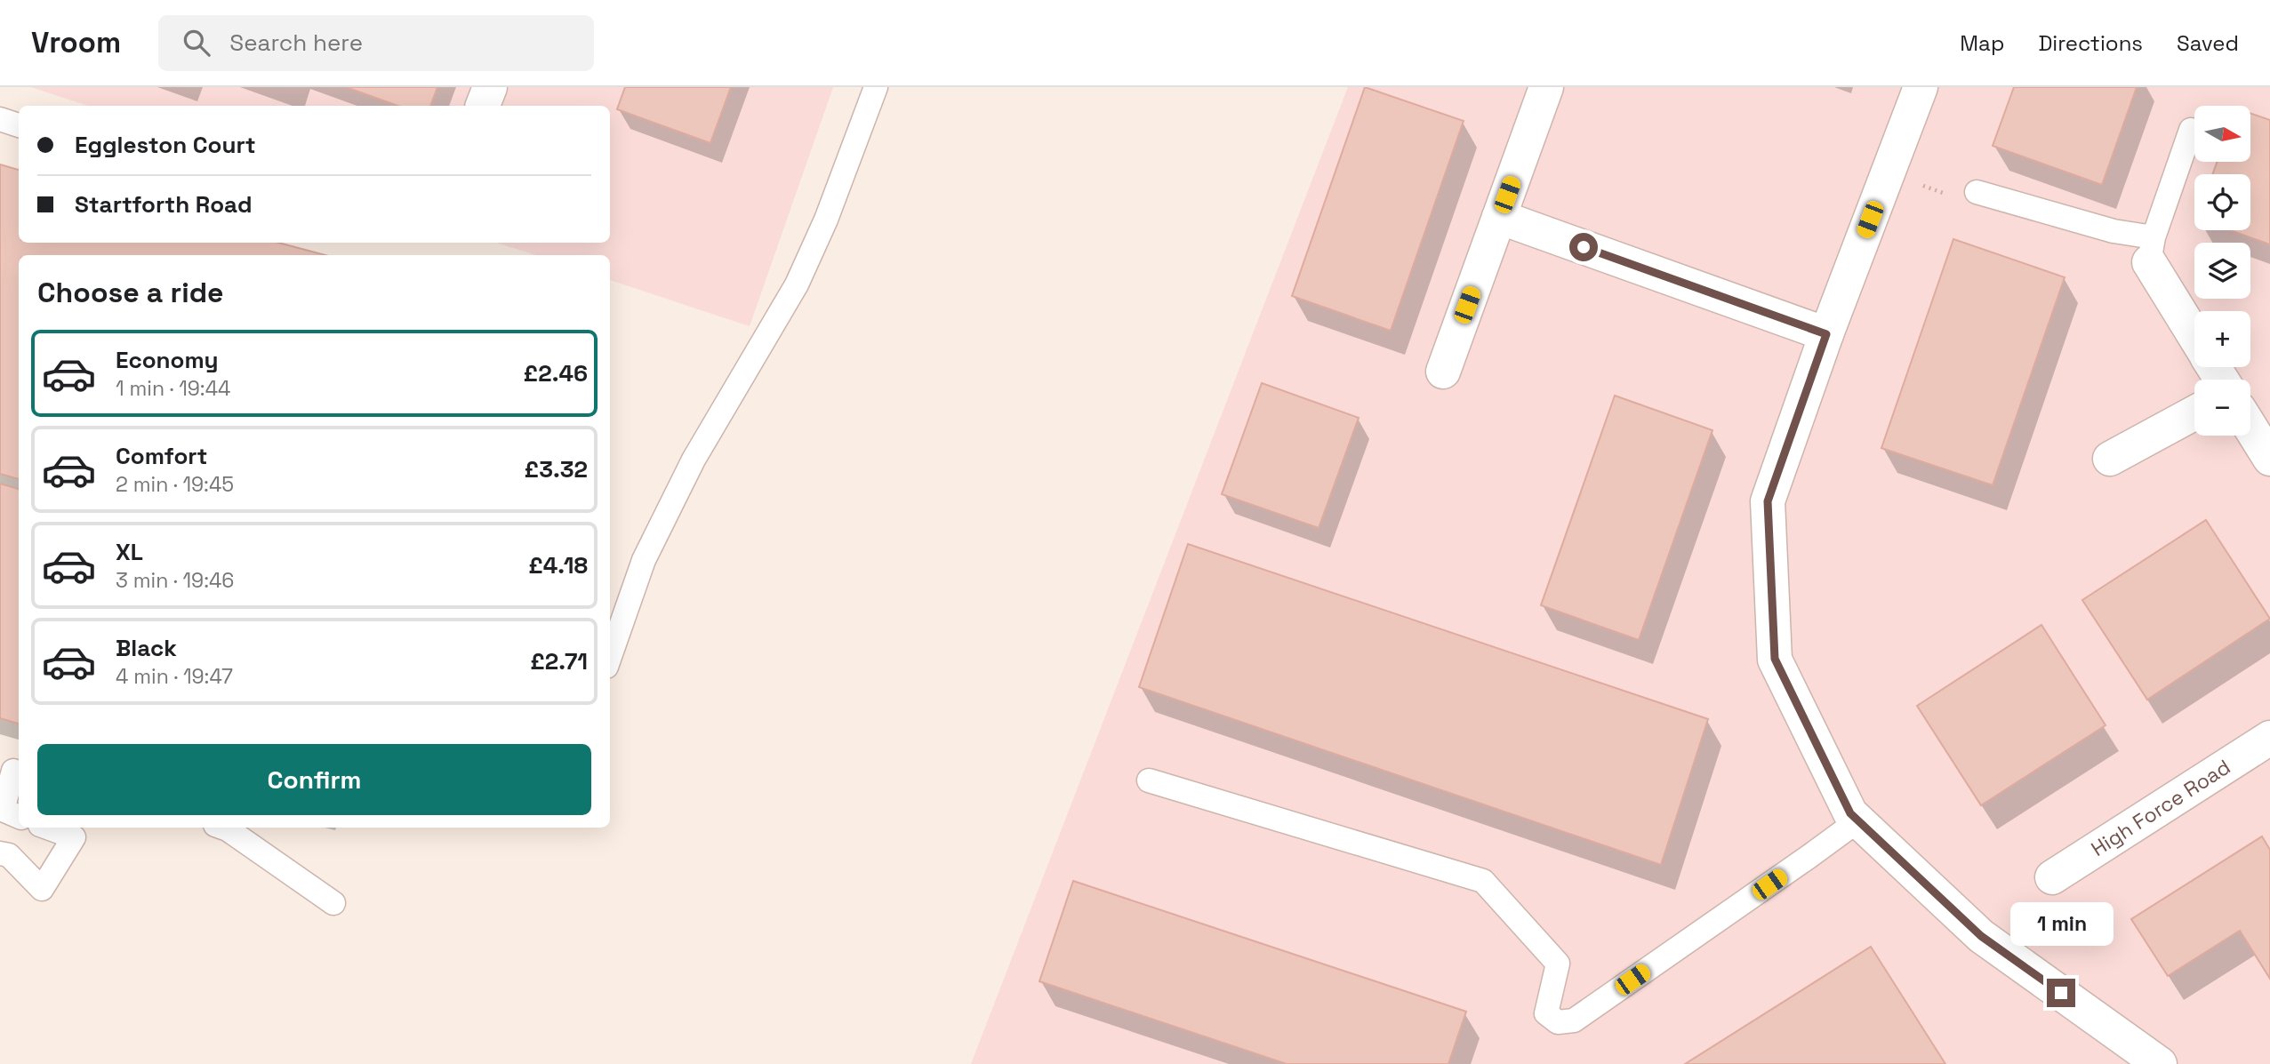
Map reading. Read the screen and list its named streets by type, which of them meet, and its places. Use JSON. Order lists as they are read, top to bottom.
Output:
{
  "streets": {
    "street": ["High Force Road"]
  },
  "north": "right",
  "page": {
    "header": "Vroom",
    "search": "Search here",
    "nav": ["Map", "Directions", "Saved"],
    "map_buttons": ["+", "−"],
    "banner": ["Eggleston Court", "Startforth Road"],
    "heading": "Choose a ride",
    "list": [
      {
        "name": "Economy",
        "note": "1 min · 19:44",
        "value": "£2.46"
      },
      {
        "name": "Comfort",
        "note": "2 min · 19:45",
        "value": "£3.32"
      },
      {
        "name": "XL",
        "note": "3 min · 19:46",
        "value": "£4.18"
      },
      {
        "name": "Black",
        "note": "4 min · 19:47",
        "value": "£2.71"
      }
    ],
    "buttons": "Confirm",
    "bubble": "1 min"
  }
}
